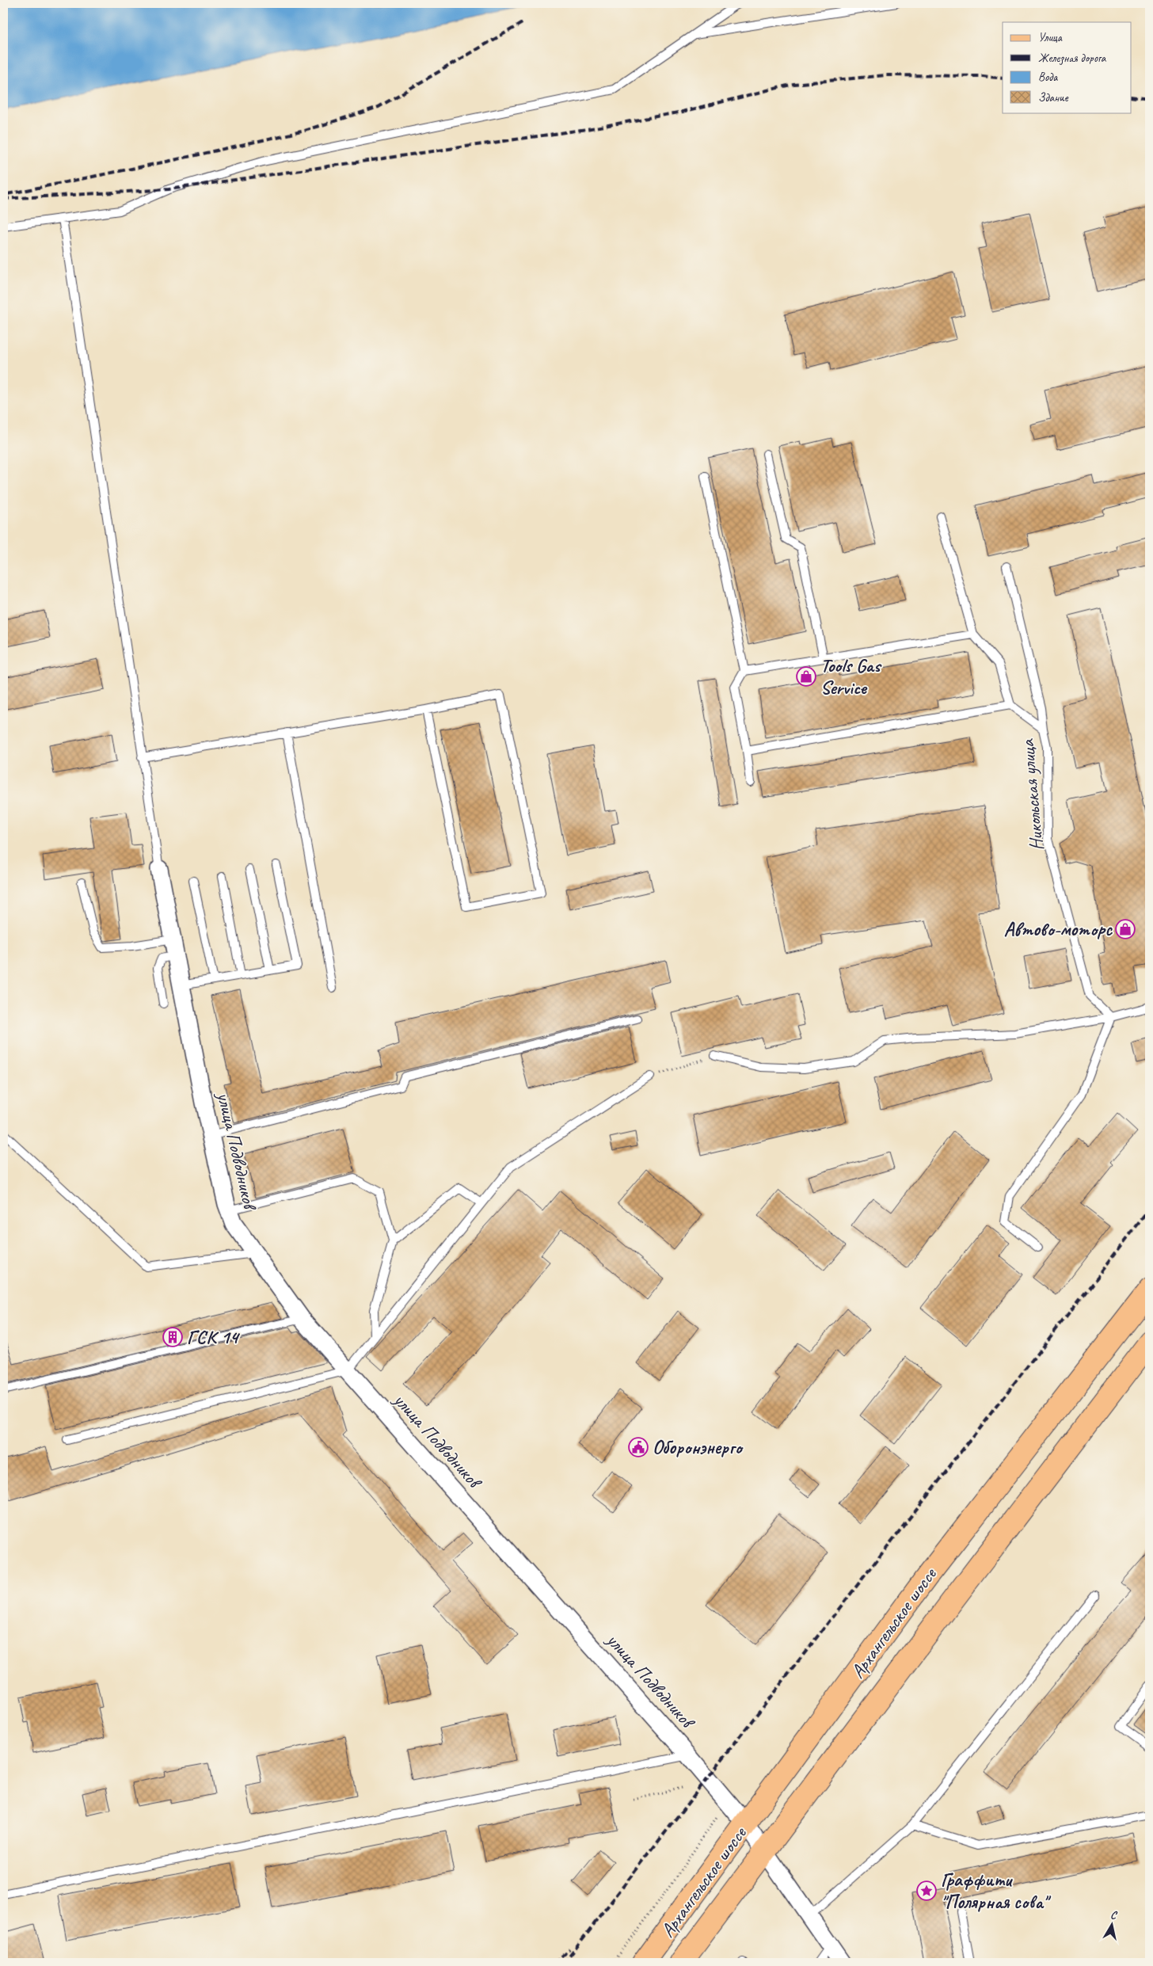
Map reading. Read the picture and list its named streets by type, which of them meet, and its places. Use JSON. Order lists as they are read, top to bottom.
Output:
{
  "streets": {
    "main road": ["Архангельское шоссе"],
    "street": ["улица Подводников"],
    "lane": ["Никольская улица"]
  },
  "crossings": [
    ["улица Подводников", "Архангельское шоссе"]
  ],
  "places": {
    "shop": ["Tools Gas Service", "Автово-моторс"],
    "building": ["ГСК 14"],
    "public building": ["Оборонэнерго"],
    "place": ["Граффити \"Полярная сова\""]
  },
  "legend": [
    "Улица",
    "Железная дорога",
    "Вода",
    "Здание"
  ],
  "north": "top"
}
